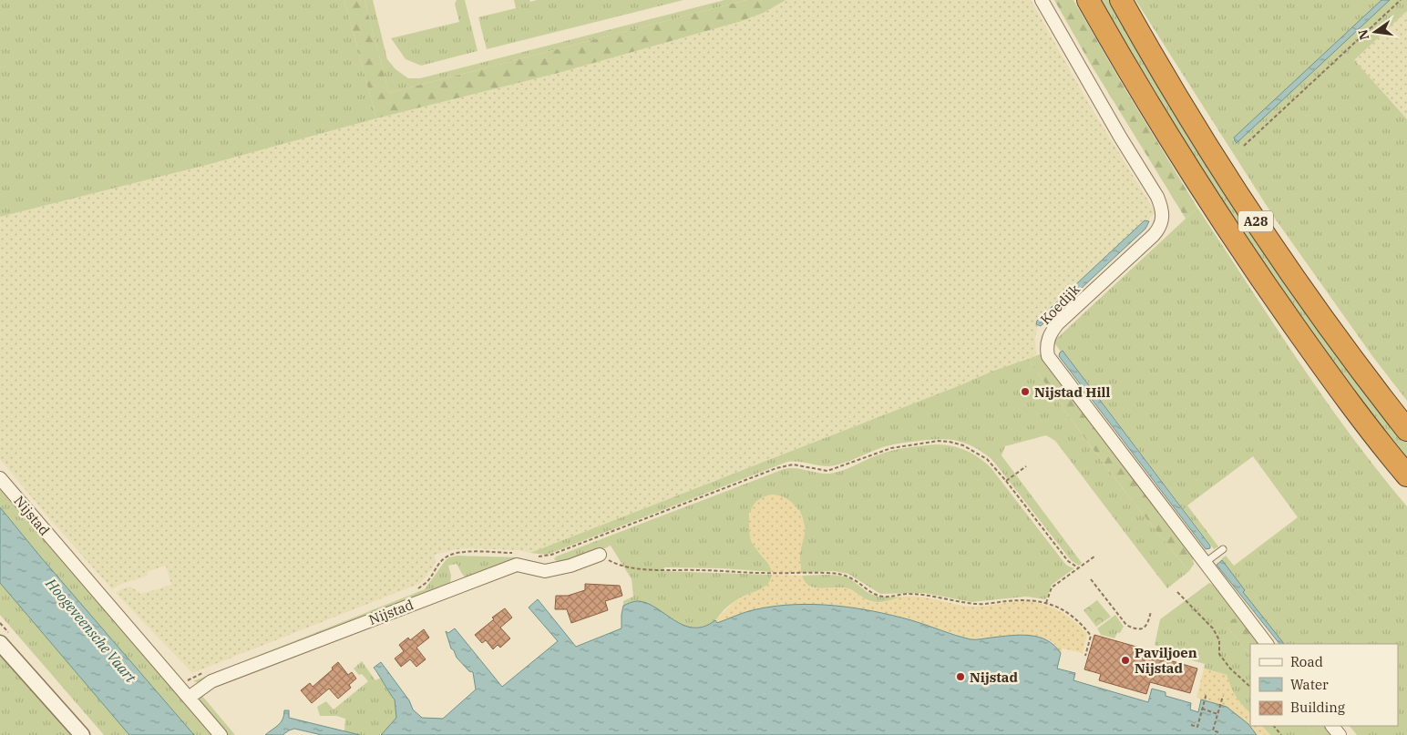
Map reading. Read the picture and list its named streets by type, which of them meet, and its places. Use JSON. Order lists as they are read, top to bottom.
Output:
{
  "streets": {
    "highway": ["A28"],
    "street": ["Koedijk", "Nijstad"]
  },
  "water": ["Hoogeveensche Vaart"],
  "places": ["Nijstad Hill", "Paviljoen Nijstad", "Nijstad"],
  "legend": ["Road", "Water", "Building"],
  "north": "left"
}
